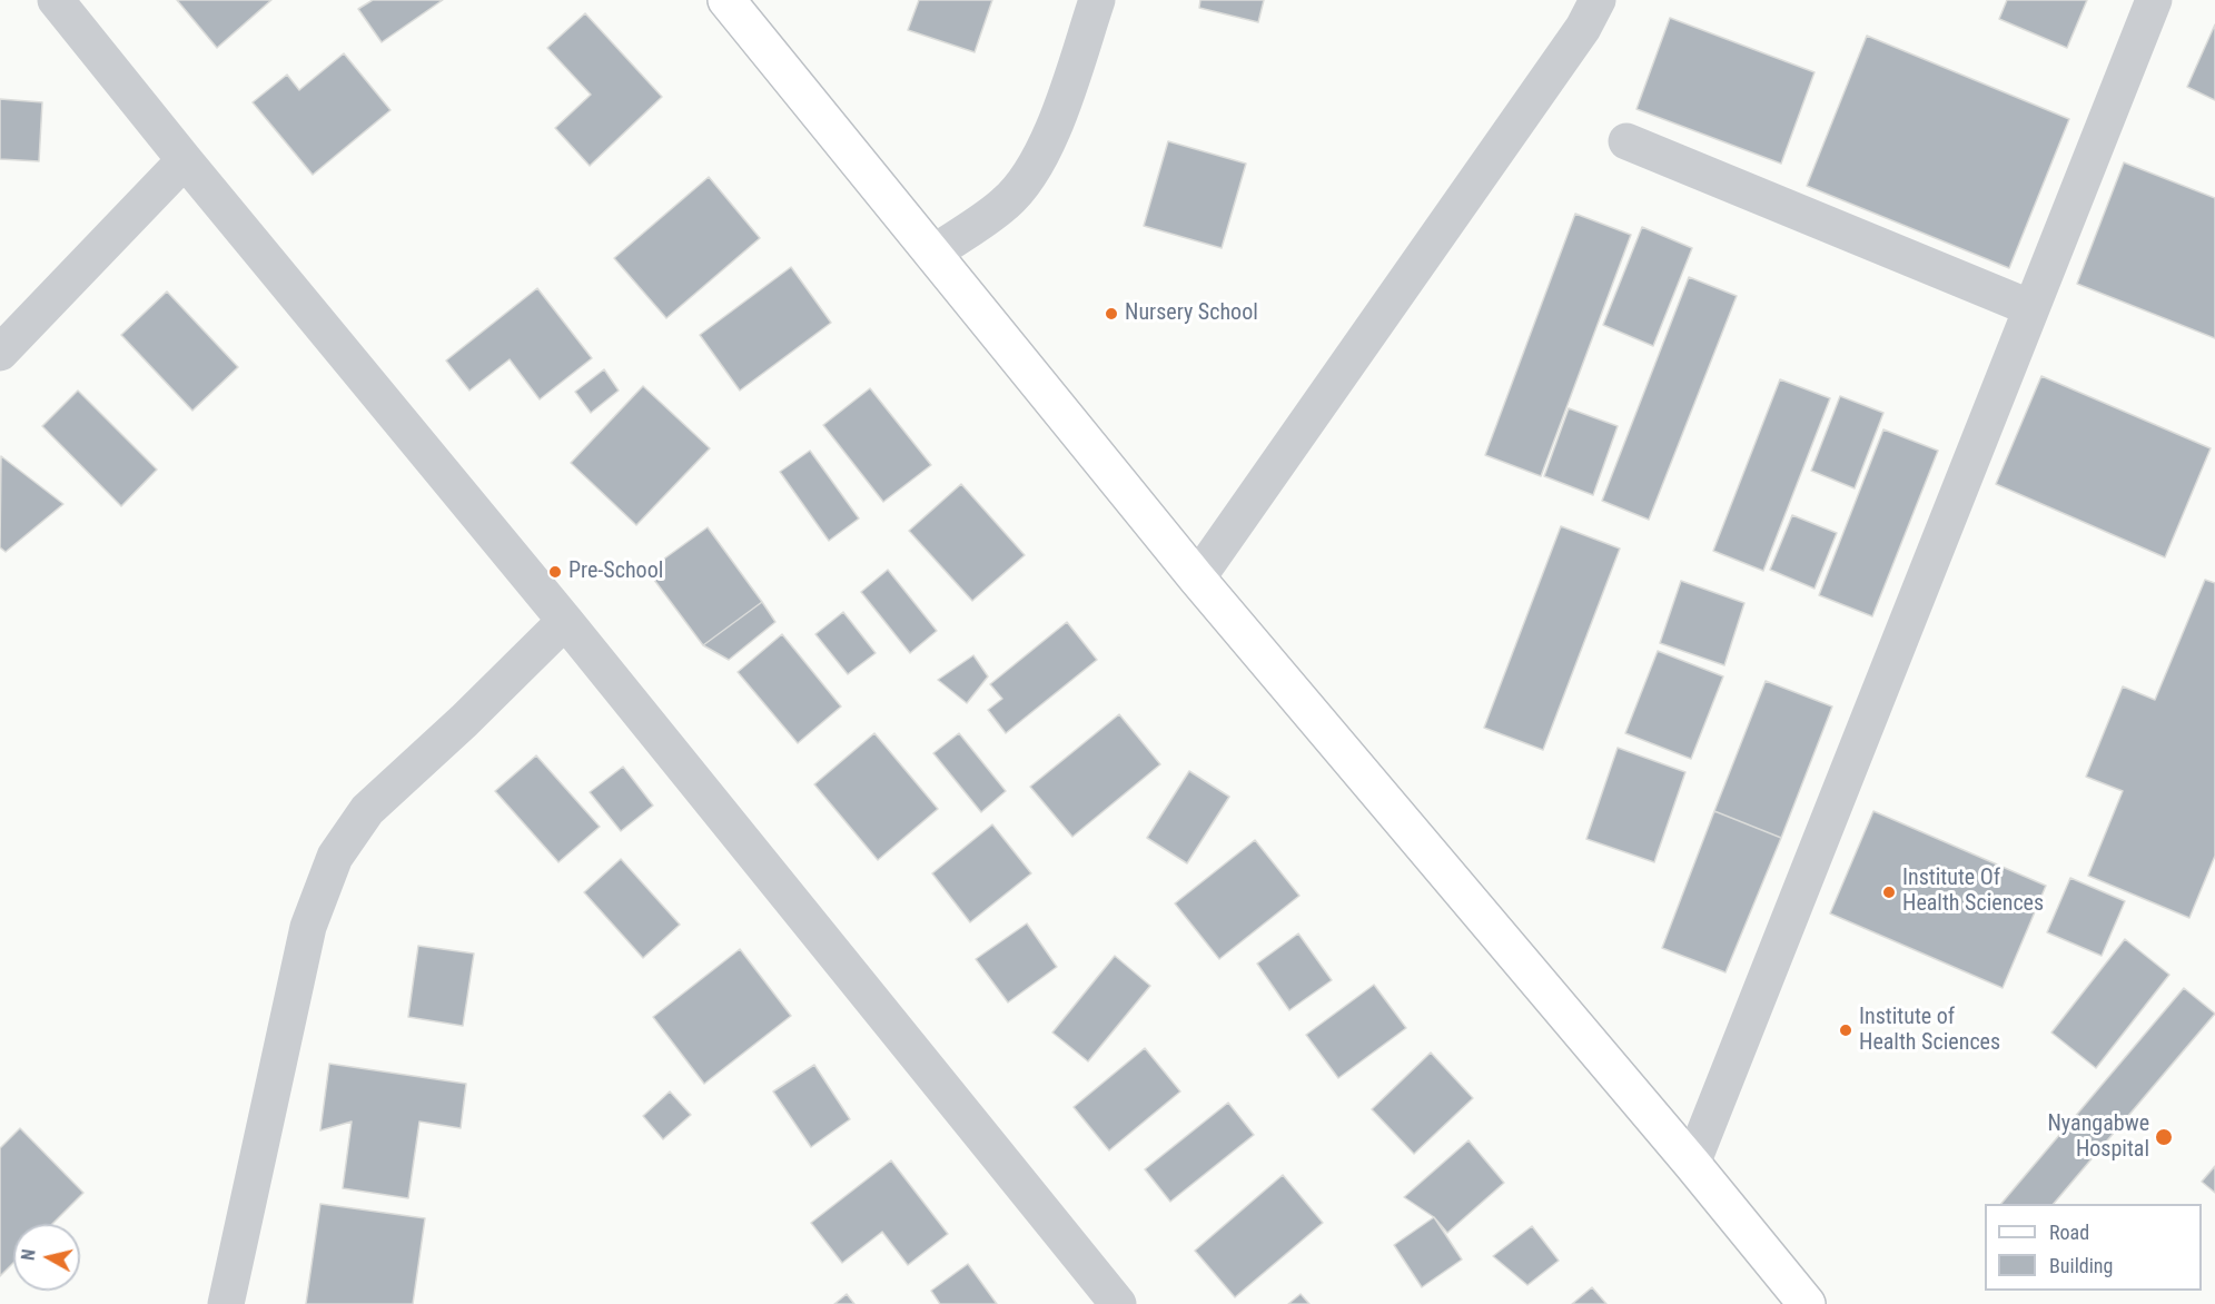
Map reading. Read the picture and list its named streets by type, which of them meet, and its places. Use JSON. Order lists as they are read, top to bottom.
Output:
{
  "places": [
    "Nursery School",
    "Pre-School",
    "Institute Of Health Sciences",
    "Institute of Health Sciences",
    "Nyangabwe Hospital"
  ],
  "legend": ["Road", "Building"],
  "north": "left"
}
